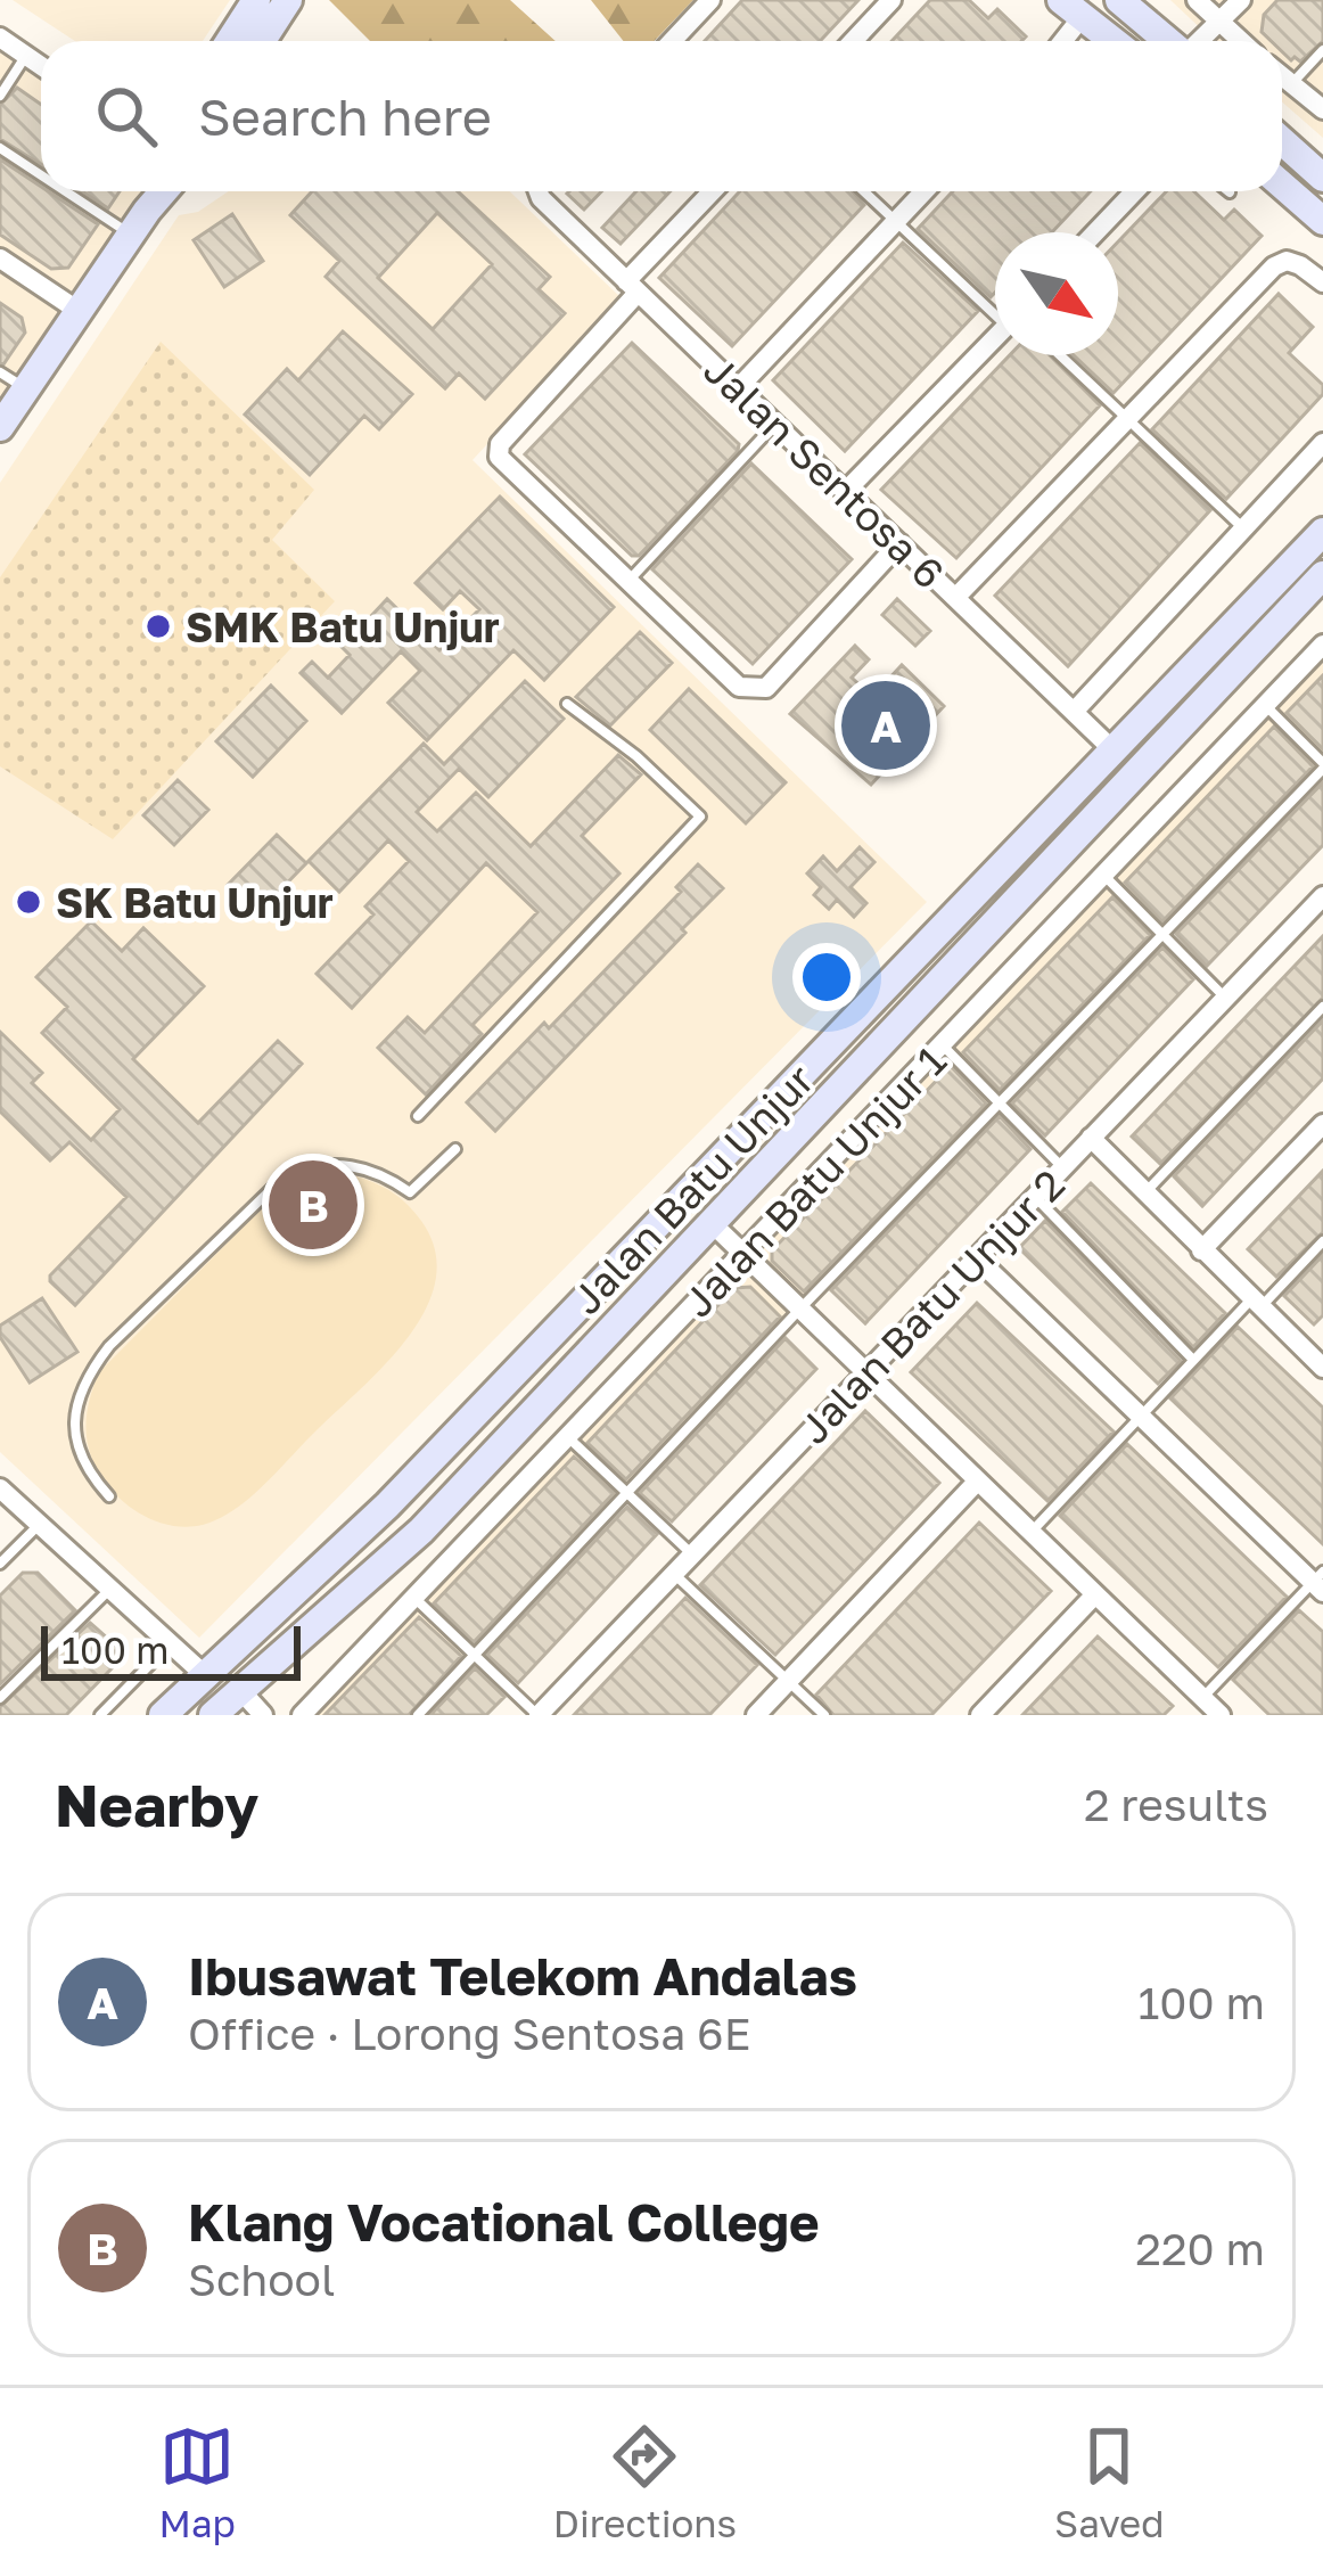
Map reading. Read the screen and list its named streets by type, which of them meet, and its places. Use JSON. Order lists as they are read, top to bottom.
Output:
{
  "streets": {
    "main road": ["Jalan Batu Unjur"],
    "street": ["Jalan Sentosa 6", "Jalan Batu Unjur 1", "Jalan Batu Unjur 2"]
  },
  "crossings": [
    ["Jalan Sentosa 6", "Jalan Batu Unjur"]
  ],
  "places": ["SMK Batu Unjur", "SK Batu Unjur"],
  "scale_bar": "100 m",
  "north": "bottom right",
  "page": {
    "search": "Search here",
    "pins": ["A", "B"],
    "scale": "100 m",
    "heading": ["Nearby", "2 results"],
    "list": [
      {
        "mark": "A",
        "name": "Ibusawat Telekom Andalas",
        "note": "Office · Lorong Sentosa 6E",
        "value": "100 m"
      },
      {
        "mark": "B",
        "name": "Klang Vocational College",
        "note": "School",
        "value": "220 m"
      }
    ],
    "nav": ["Map", "Directions", "Saved"]
  }
}
